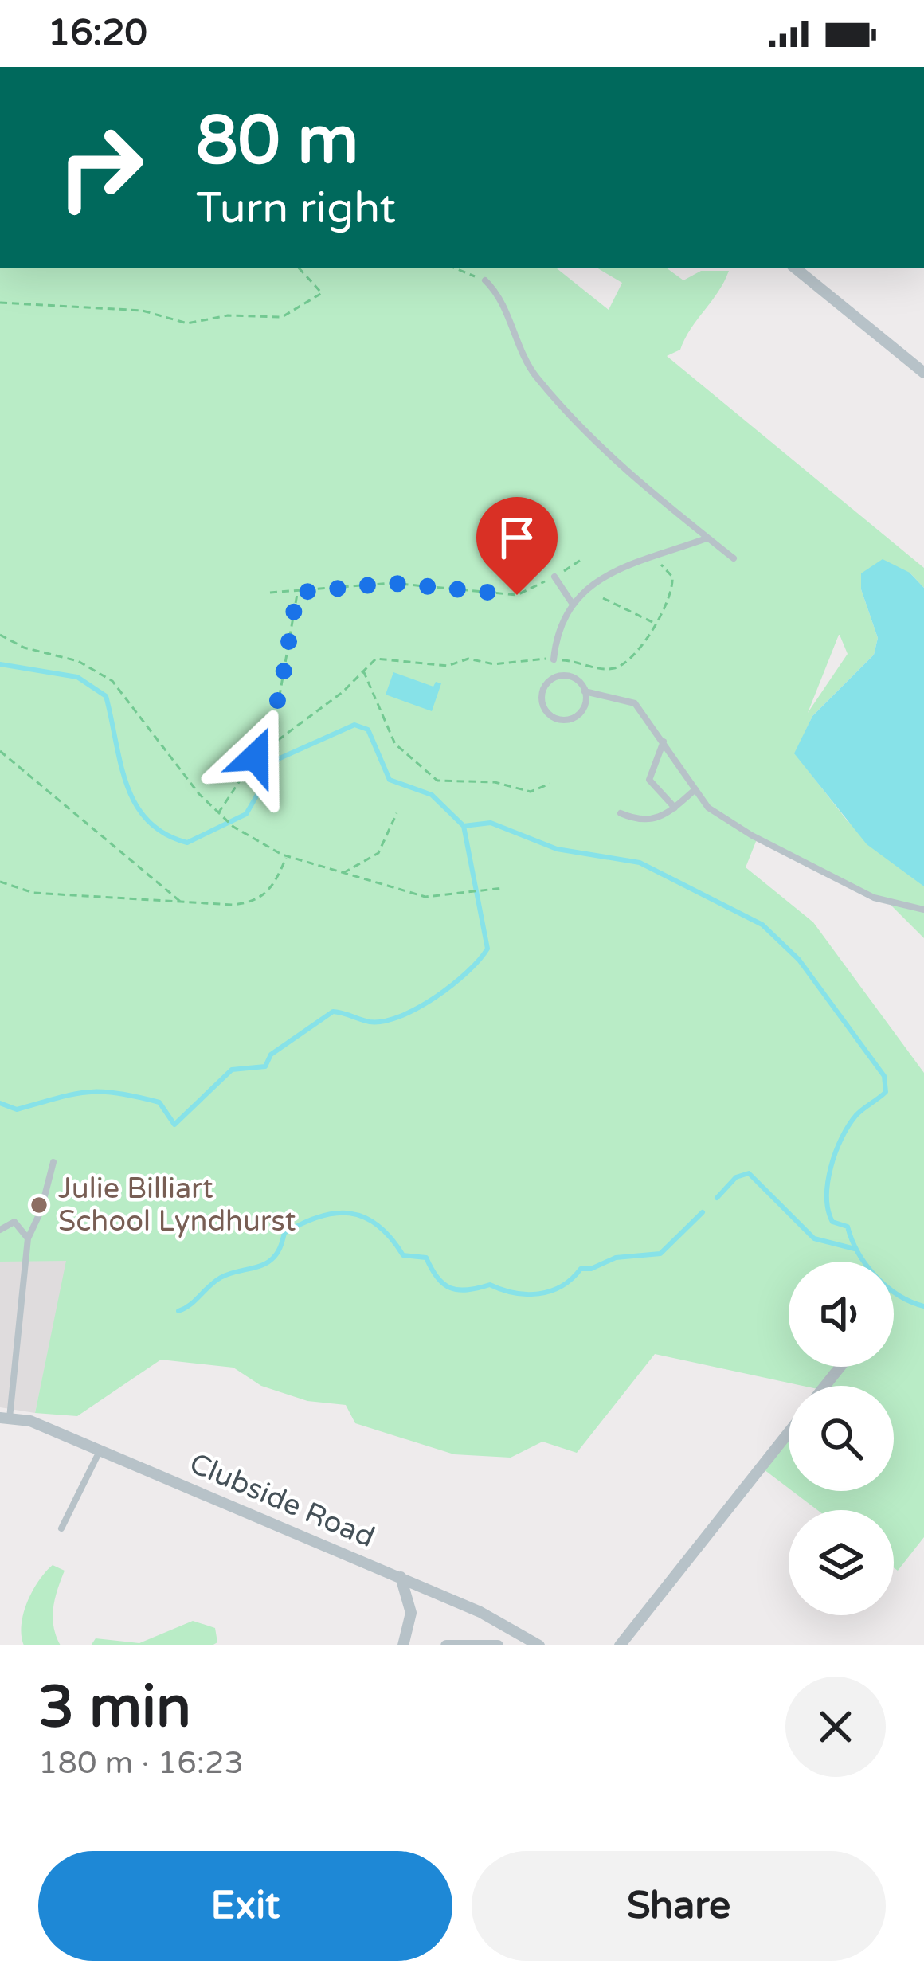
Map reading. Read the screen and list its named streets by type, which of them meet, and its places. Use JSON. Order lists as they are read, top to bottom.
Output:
{
  "streets": {
    "street": ["Clubside Road"]
  },
  "places": ["Julie Billiart School Lyndhurst"],
  "page": {
    "status": "16:20",
    "turn": ["80 m", "Turn right"],
    "heading": ["3 min", "180 m · 16:23"],
    "buttons": ["Exit", "Share"]
  }
}
